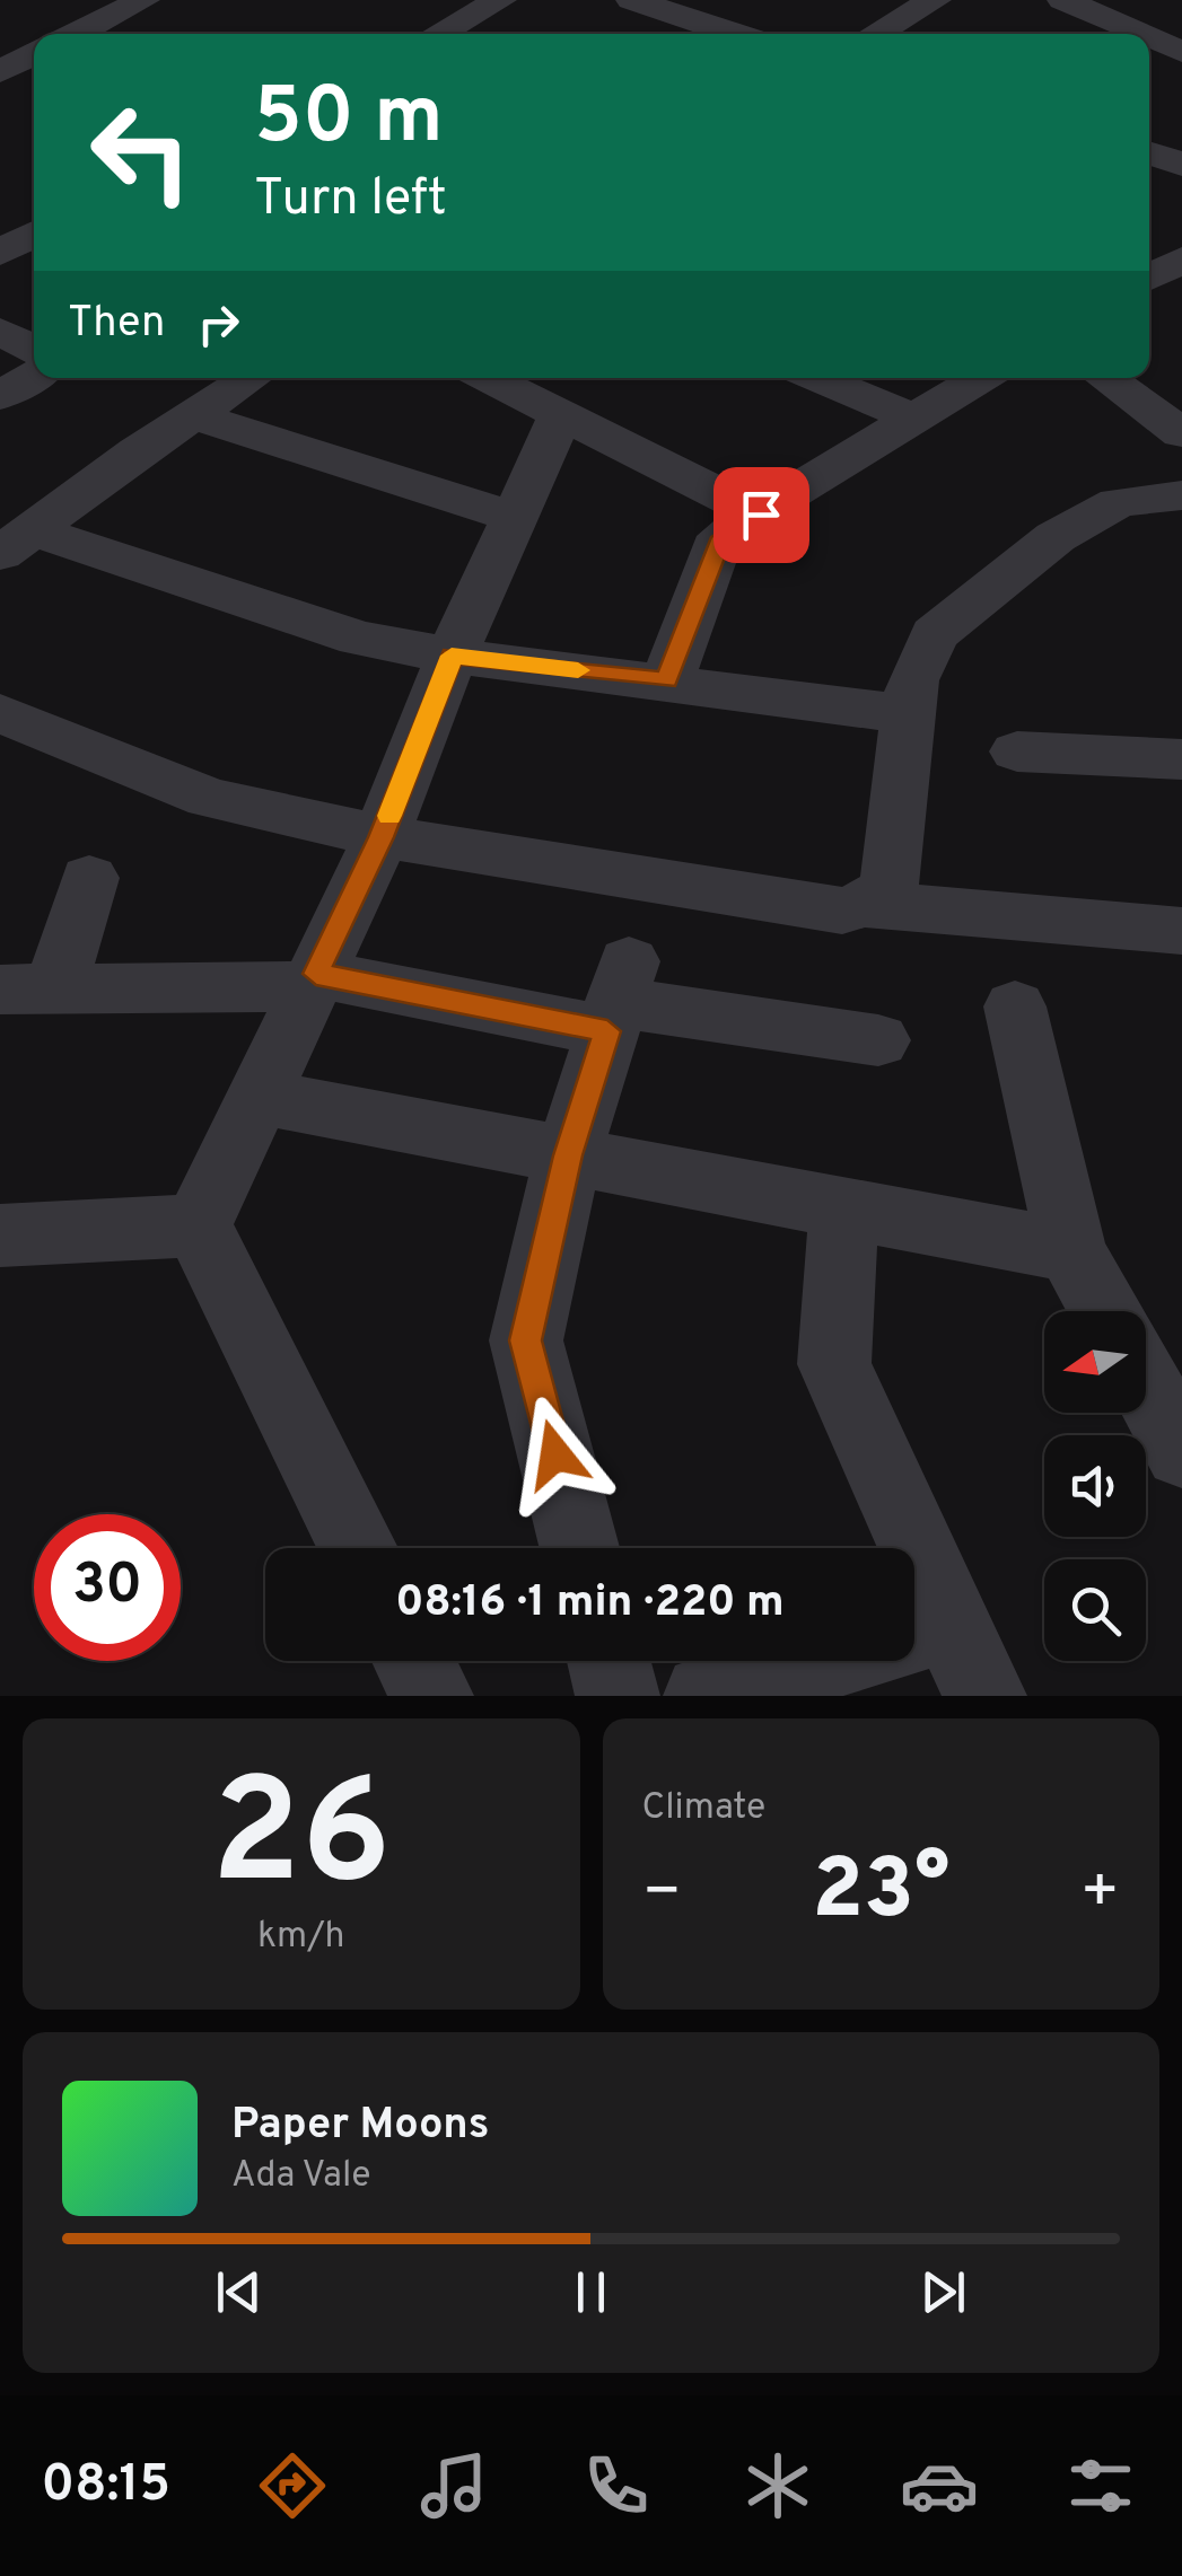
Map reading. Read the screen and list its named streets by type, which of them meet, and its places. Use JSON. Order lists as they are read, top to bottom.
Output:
{
  "north": "left",
  "page": {
    "turn": ["50 m", "Turn left"],
    "then": "Then",
    "limit": "30",
    "trip": "08:16 · 1 min · 220 m",
    "tile": [
      ["26", "km/h"],
      "Climate"
    ],
    "heat": ["−", "23°", "+"],
    "song": ["Paper Moons", "Ada Vale"],
    "tabs": "08:15"
  }
}
